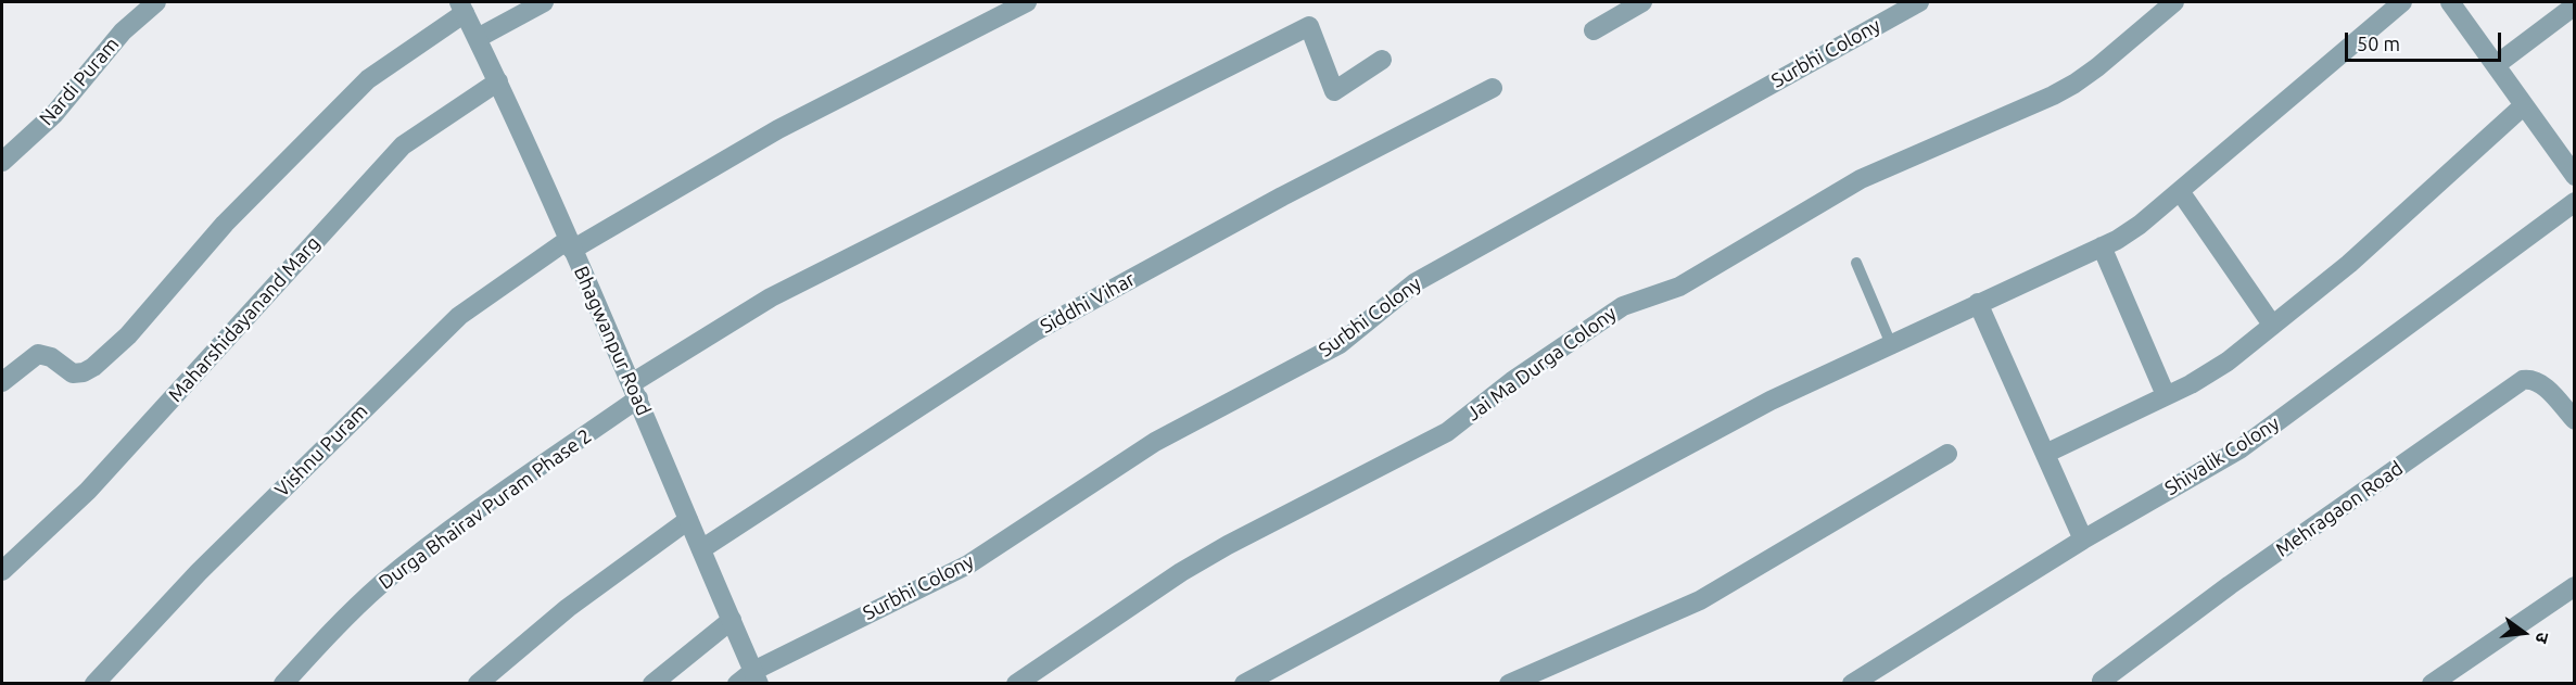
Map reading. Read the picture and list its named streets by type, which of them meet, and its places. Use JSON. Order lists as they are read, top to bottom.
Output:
{
  "streets": {
    "street": [
      "Surbhi Colony",
      "Nardi Puram",
      "Siddhi Vihar",
      "Maharshidayanand Marg",
      "Bhagwanpur Road",
      "Jai Ma Durga Colony",
      "Vishnu Puram",
      "Shivalik Colony",
      "Durga Bhairav Puram Phase 2",
      "Mehragaon Road"
    ]
  },
  "crossings": [
    ["Surbhi Colony", "Bhagwanpur Road"],
    ["Siddhi Vihar", "Bhagwanpur Road"],
    ["Maharshidayanand Marg", "Bhagwanpur Road"],
    ["Bhagwanpur Road", "Vishnu Puram"],
    ["Bhagwanpur Road", "Durga Bhairav Puram Phase 2"]
  ],
  "scale_bar": "50 m",
  "north": "right"
}
